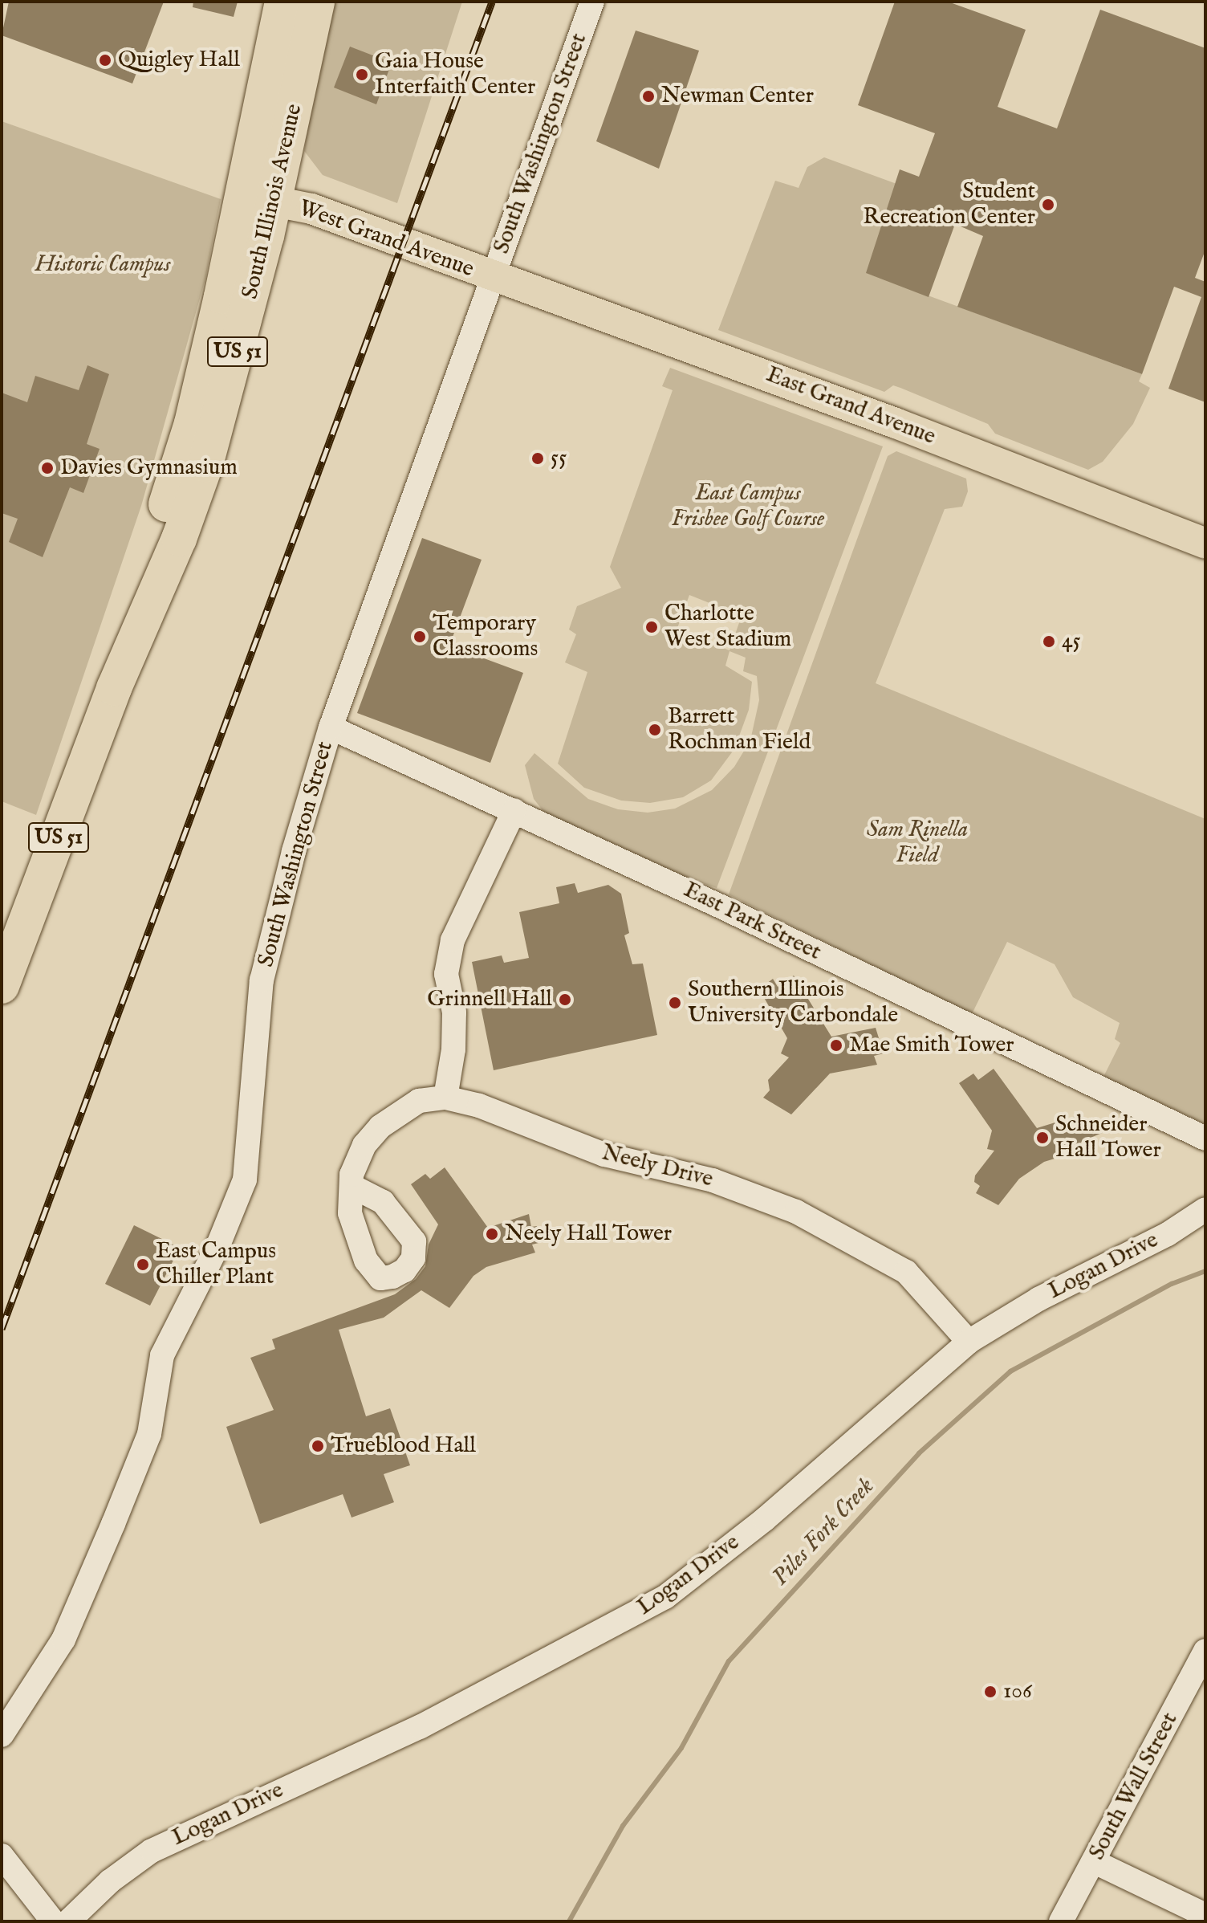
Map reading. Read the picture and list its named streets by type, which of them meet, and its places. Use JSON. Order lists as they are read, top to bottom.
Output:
{
  "streets": {
    "highway": ["South Illinois Avenue", "US 51"],
    "main road": ["West Grand Avenue", "East Grand Avenue"],
    "street": [
      "South Washington Street",
      "East Park Street",
      "Neely Drive",
      "Logan Drive",
      "South Wall Street"
    ]
  },
  "crossings": [
    ["South Washington Street", "West Grand Avenue"],
    ["South Washington Street", "East Grand Avenue"],
    ["South Washington Street", "East Park Street"],
    ["South Illinois Avenue", "West Grand Avenue"],
    ["West Grand Avenue", "East Grand Avenue"],
    ["Neely Drive", "Logan Drive"]
  ],
  "water": ["Piles Fork Creek"],
  "parks": ["Historic Campus", "East Campus Frisbee Golf Course", "Sam Rinella Field"],
  "places": [
    "Quigley Hall",
    "Gaia House Interfaith Center",
    "Newman Center",
    "Student Recreation Center",
    "55",
    "Davies Gymnasium",
    "Charlotte West Stadium",
    "Temporary Classrooms",
    "45",
    "Barrett Rochman Field",
    "Grinnell Hall",
    "Southern Illinois University Carbondale",
    "Mae Smith Tower",
    "Schneider Hall Tower",
    "Neely Hall Tower",
    "East Campus Chiller Plant",
    "Trueblood Hall",
    "106"
  ]
}
